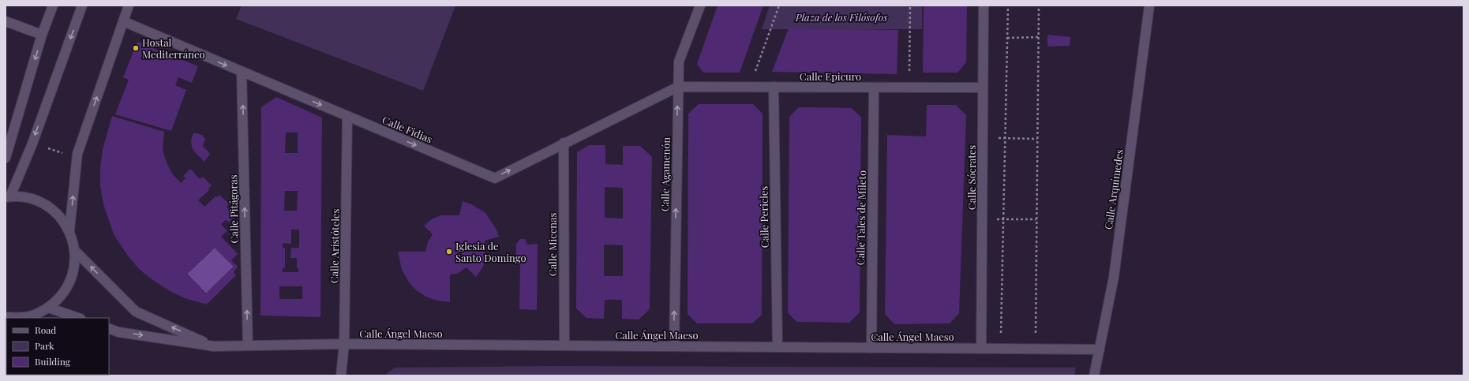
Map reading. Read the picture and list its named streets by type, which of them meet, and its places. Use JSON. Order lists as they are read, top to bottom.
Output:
{
  "streets": {
    "street": [
      "Calle Epicuro",
      "Calle Fidias",
      "Calle Agamenón",
      "Calle Sócrates",
      "Calle Arquímedes",
      "Calle Pitágoras",
      "Calle Pericles",
      "Calle Tales de Mileto",
      "Calle Micenas",
      "Calle Aristóteles",
      "Calle Ángel Maeso"
    ]
  },
  "crossings": [
    ["Calle Epicuro", "Calle Fidias"],
    ["Calle Epicuro", "Calle Agamenón"],
    ["Calle Epicuro", "Calle Sócrates"],
    ["Calle Epicuro", "Calle Pericles"],
    ["Calle Epicuro", "Calle Tales de Mileto"],
    ["Calle Fidias", "Calle Agamenón"],
    ["Calle Fidias", "Calle Pitágoras"],
    ["Calle Fidias", "Calle Micenas"],
    ["Calle Fidias", "Calle Aristóteles"],
    ["Calle Agamenón", "Calle Ángel Maeso"],
    ["Calle Sócrates", "Calle Ángel Maeso"],
    ["Calle Arquímedes", "Calle Ángel Maeso"],
    ["Calle Pitágoras", "Calle Ángel Maeso"],
    ["Calle Pericles", "Calle Ángel Maeso"],
    ["Calle Tales de Mileto", "Calle Ángel Maeso"],
    ["Calle Micenas", "Calle Ángel Maeso"],
    ["Calle Aristóteles", "Calle Ángel Maeso"]
  ],
  "one_way": ["Calle Fidias", "Calle Agamenón", "Calle Pitágoras"],
  "parks": ["Plaza de los Filósofos"],
  "places": ["Hostal Mediterráneo", "Iglesia de Santo Domingo"],
  "legend": ["Road", "Park", "Building"]
}
